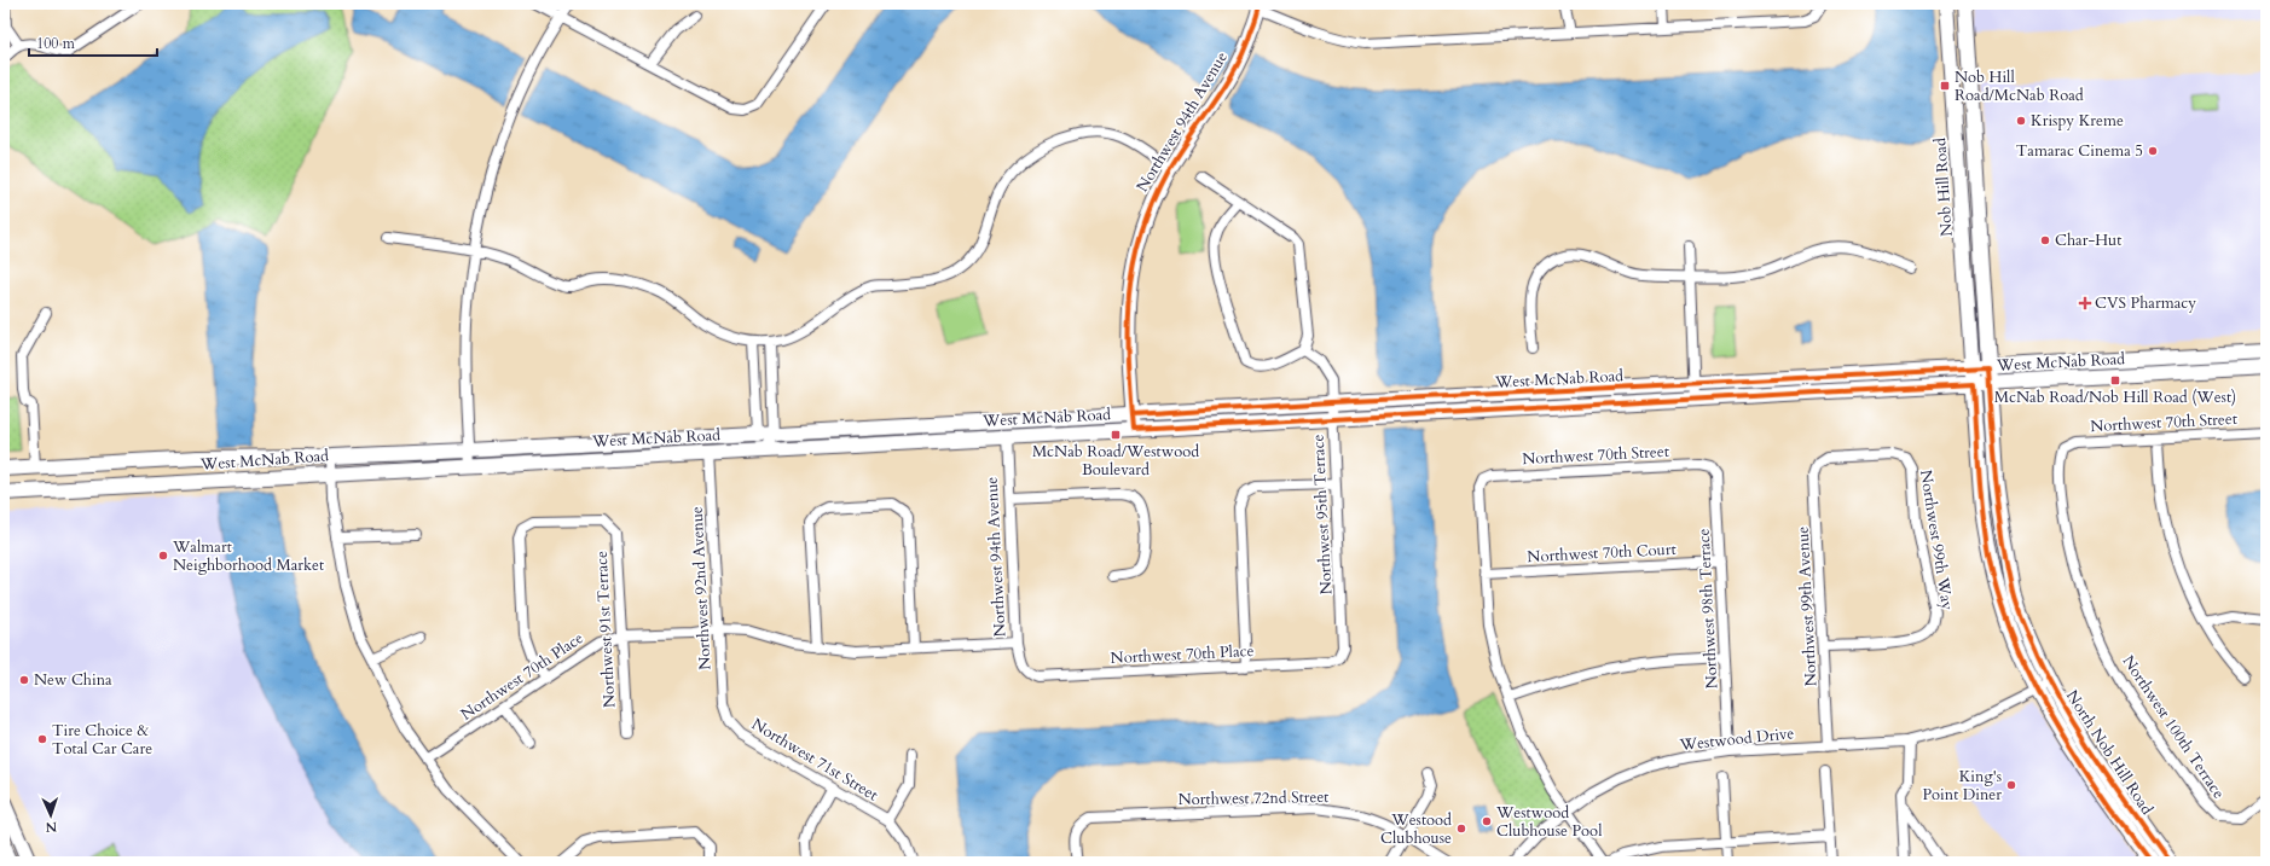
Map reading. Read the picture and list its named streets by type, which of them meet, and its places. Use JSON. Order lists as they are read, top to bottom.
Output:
{
  "streets": {
    "main road": ["Nob Hill Road", "West McNab Road", "North Nob Hill Road"],
    "street": [
      "Northwest 94th Avenue",
      "Northwest 70th Street",
      "Northwest 95th Terrace",
      "Northwest 99th Way",
      "Northwest 70th Court",
      "Northwest 92nd Avenue",
      "Northwest 99th Avenue",
      "Northwest 98th Terrace",
      "Northwest 91st Terrace",
      "Northwest 70th Place",
      "Northwest 100th Terrace",
      "Westwood Drive",
      "Northwest 71st Street",
      "Northwest 72nd Street"
    ]
  },
  "crossings": [
    ["Northwest 94th Avenue", "West McNab Road"],
    ["Northwest 94th Avenue", "Northwest 70th Place"],
    ["Nob Hill Road", "West McNab Road"],
    ["Nob Hill Road", "North Nob Hill Road"],
    ["West McNab Road", "Northwest 95th Terrace"],
    ["West McNab Road", "Northwest 92nd Avenue"],
    ["West McNab Road", "North Nob Hill Road"],
    ["Northwest 70th Street", "Northwest 70th Court"],
    ["Northwest 70th Street", "Northwest 98th Terrace"],
    ["Northwest 70th Street", "Northwest 100th Terrace"],
    ["Northwest 95th Terrace", "Northwest 70th Place"],
    ["Northwest 99th Way", "Northwest 99th Avenue"],
    ["Northwest 70th Court", "Northwest 98th Terrace"],
    ["Northwest 92nd Avenue", "Northwest 70th Place"],
    ["Northwest 92nd Avenue", "Northwest 71st Street"],
    ["Northwest 99th Avenue", "Westwood Drive"],
    ["Northwest 98th Terrace", "Westwood Drive"],
    ["Northwest 91st Terrace", "Northwest 70th Place"],
    ["Westwood Drive", "North Nob Hill Road"]
  ],
  "places": {
    "transit": ["Nob Hill Road/McNab Road", "McNab Road/Nob Hill Road (West)", "McNab Road/Westwood Boulevard"],
    "other": [
      "Krispy Kreme",
      "Tamarac Cinema 5",
      "Char-Hut",
      "Walmart Neighborhood Market",
      "New China",
      "Tire Choice & Total Car Care",
      "King's Point Diner",
      "Westwood Clubhouse Pool",
      "Westood Clubhouse"
    ],
    "health": ["CVS Pharmacy"]
  },
  "scale_bar": "100 m",
  "north": "bottom"
}
